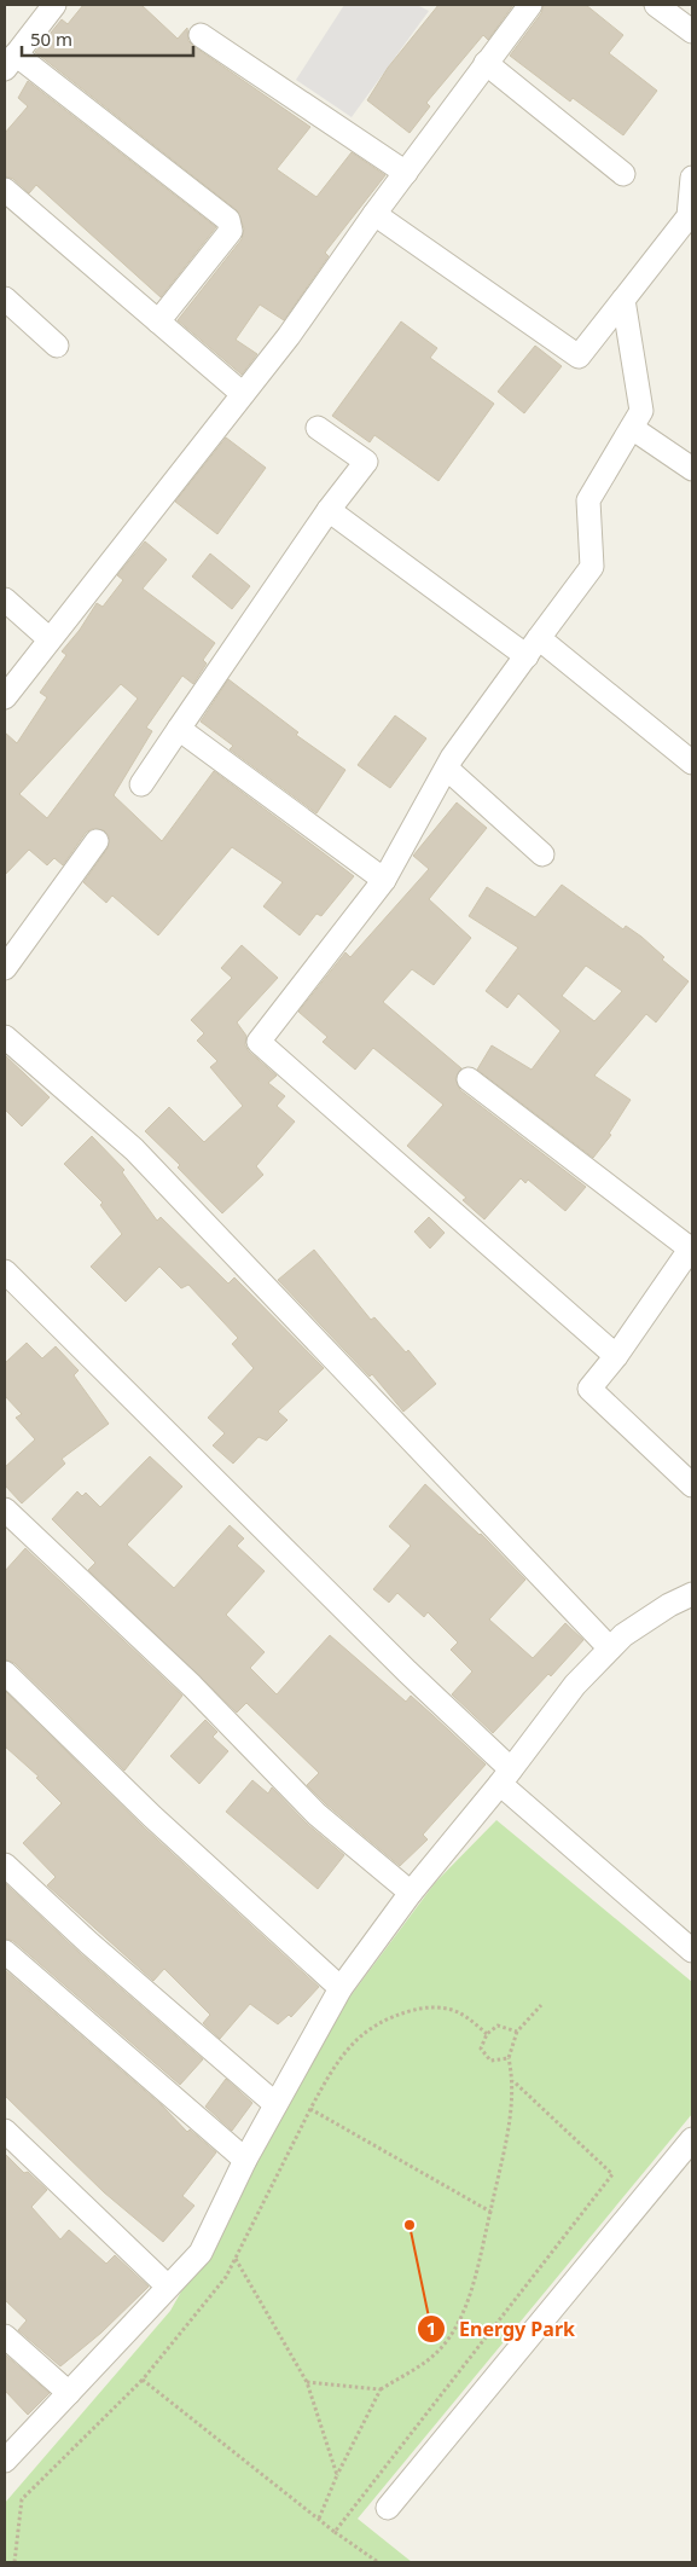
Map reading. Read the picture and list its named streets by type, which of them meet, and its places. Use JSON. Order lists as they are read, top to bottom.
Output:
{
  "places": ["Energy Park"],
  "scale_bar": "50 m"
}
